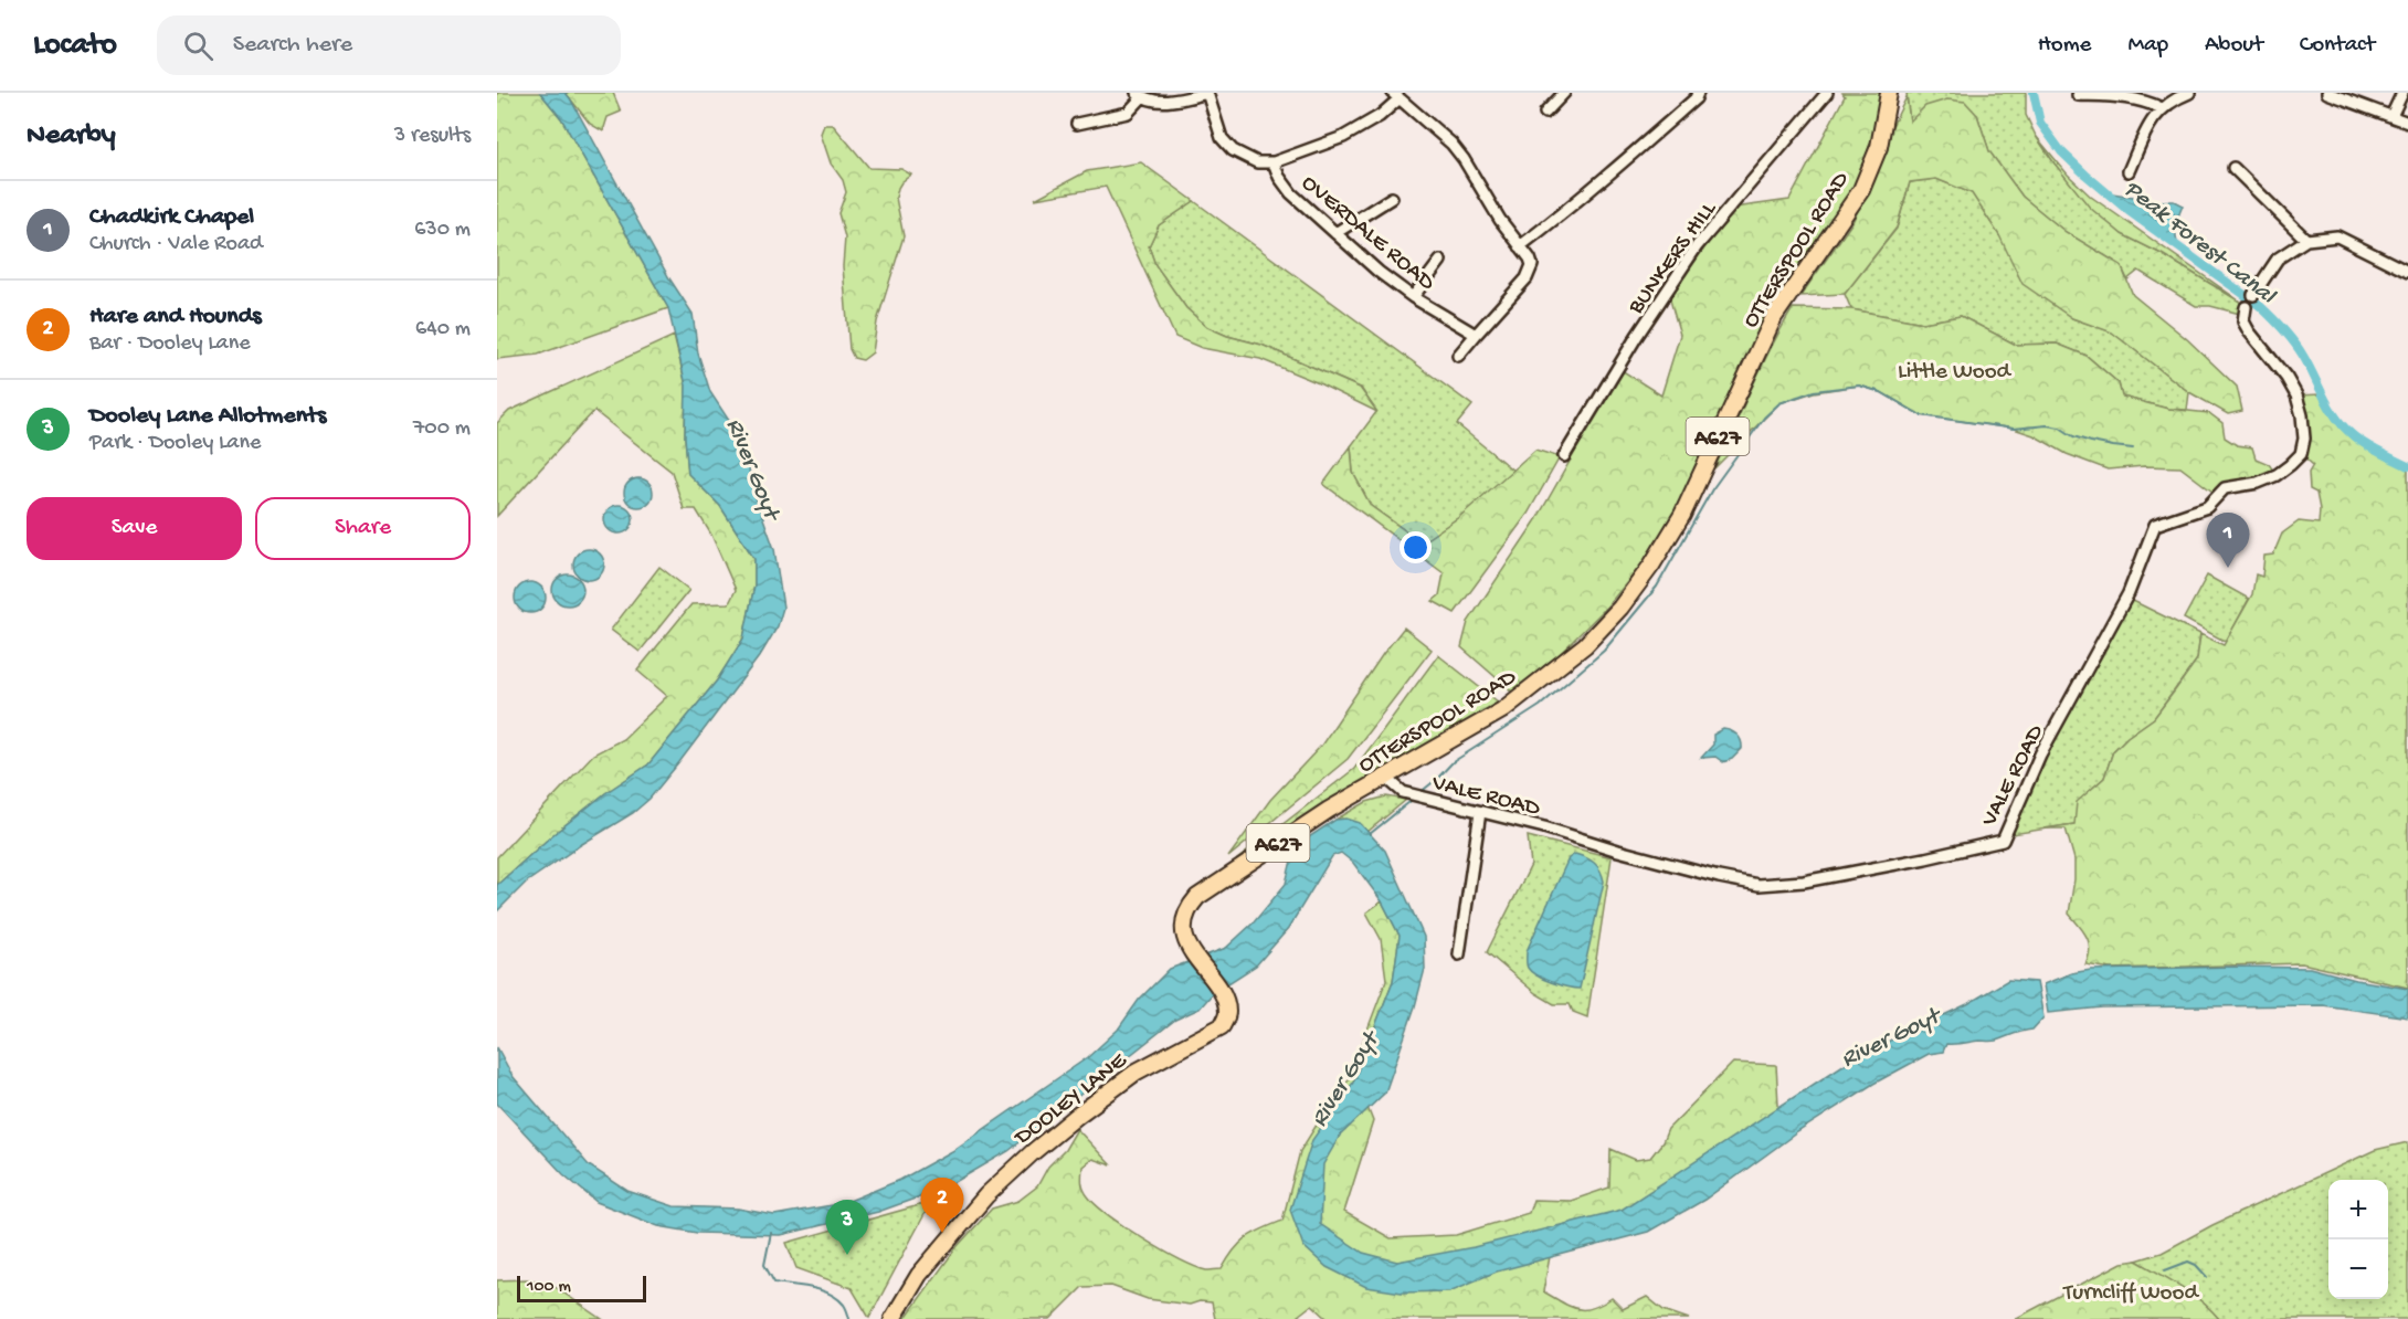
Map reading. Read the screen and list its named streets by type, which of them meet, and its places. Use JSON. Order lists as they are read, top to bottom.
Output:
{
  "streets": {
    "main road": ["OTTERSPOOL ROAD", "A627", "DOOLEY LANE"],
    "street": ["OVERDALE ROAD", "BUNKERS HILL", "VALE ROAD"]
  },
  "crossings": [
    ["OTTERSPOOL ROAD", "VALE ROAD"],
    ["OTTERSPOOL ROAD", "DOOLEY LANE"]
  ],
  "water": ["Peak Forest Canal", "River Goyt"],
  "parks": ["Little Wood", "Turncliff Wood"],
  "scale_bar": "100 m",
  "page": {
    "header": "Locato",
    "search": "Search here",
    "nav": [
      "Home",
      "Map",
      "About",
      "Contact"
    ],
    "heading": ["Nearby", "3 results"],
    "list": [
      {
        "mark": "1",
        "name": "Chadkirk Chapel",
        "note": "Church · Vale Road",
        "value": "630 m"
      },
      {
        "mark": "2",
        "name": "Hare and Hounds",
        "note": "Bar · Dooley Lane",
        "value": "640 m"
      },
      {
        "mark": "3",
        "name": "Dooley Lane Allotments",
        "note": "Park · Dooley Lane",
        "value": "700 m"
      }
    ],
    "buttons": ["Save", "Share"],
    "pins": ["1", "2", "3"],
    "map_buttons": ["+", "−"],
    "scale": "100 m"
  }
}
